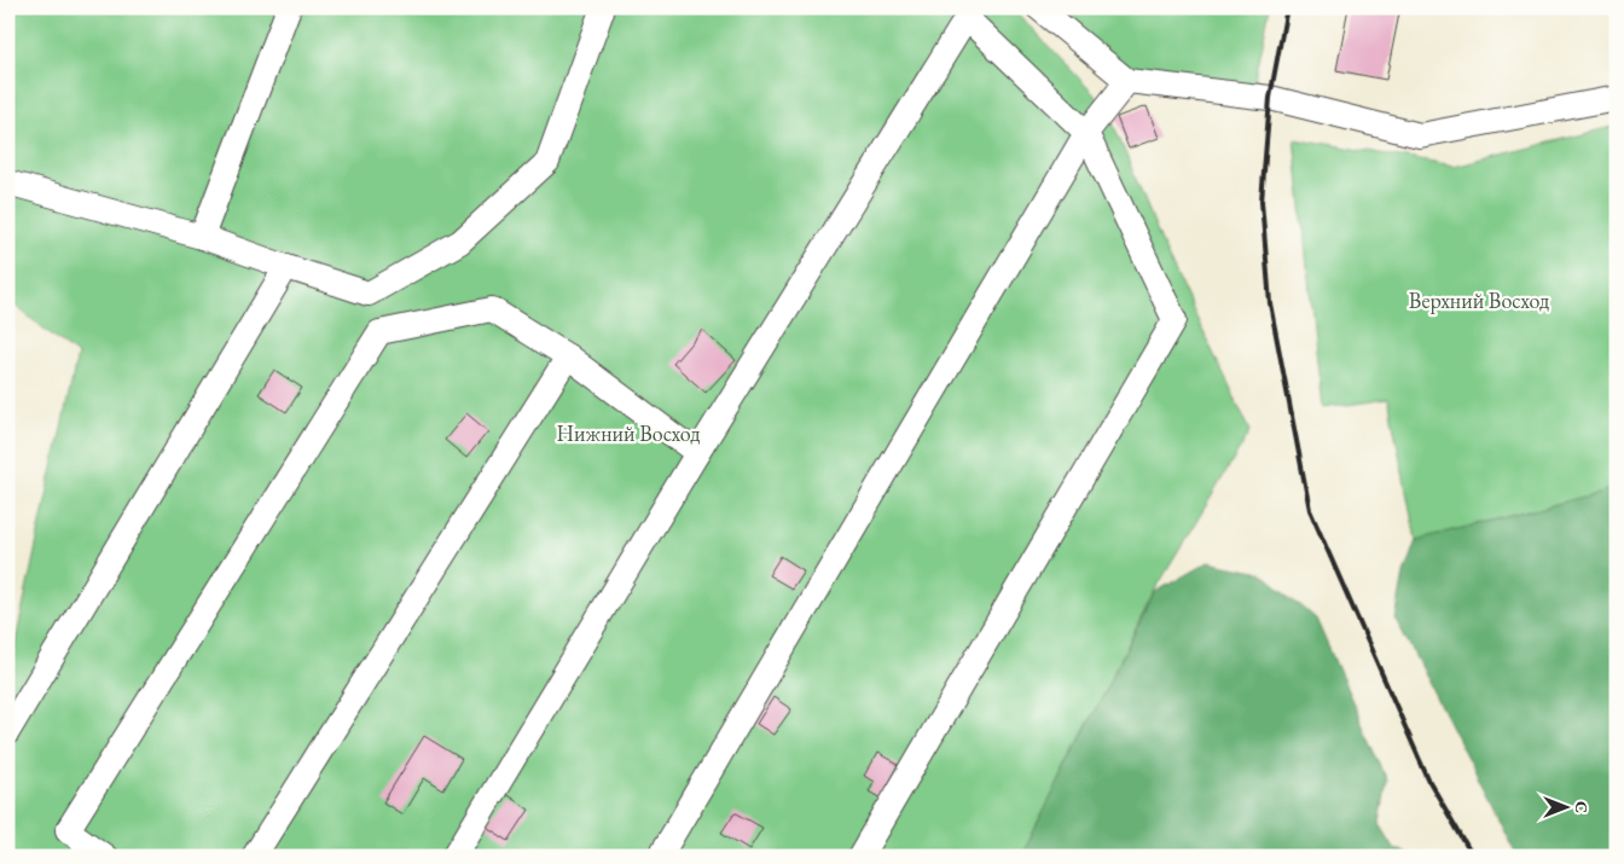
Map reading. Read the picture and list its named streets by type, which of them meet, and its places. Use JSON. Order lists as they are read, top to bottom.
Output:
{
  "parks": ["Верхний Восход", "Нижний Восход"],
  "north": "right"
}
